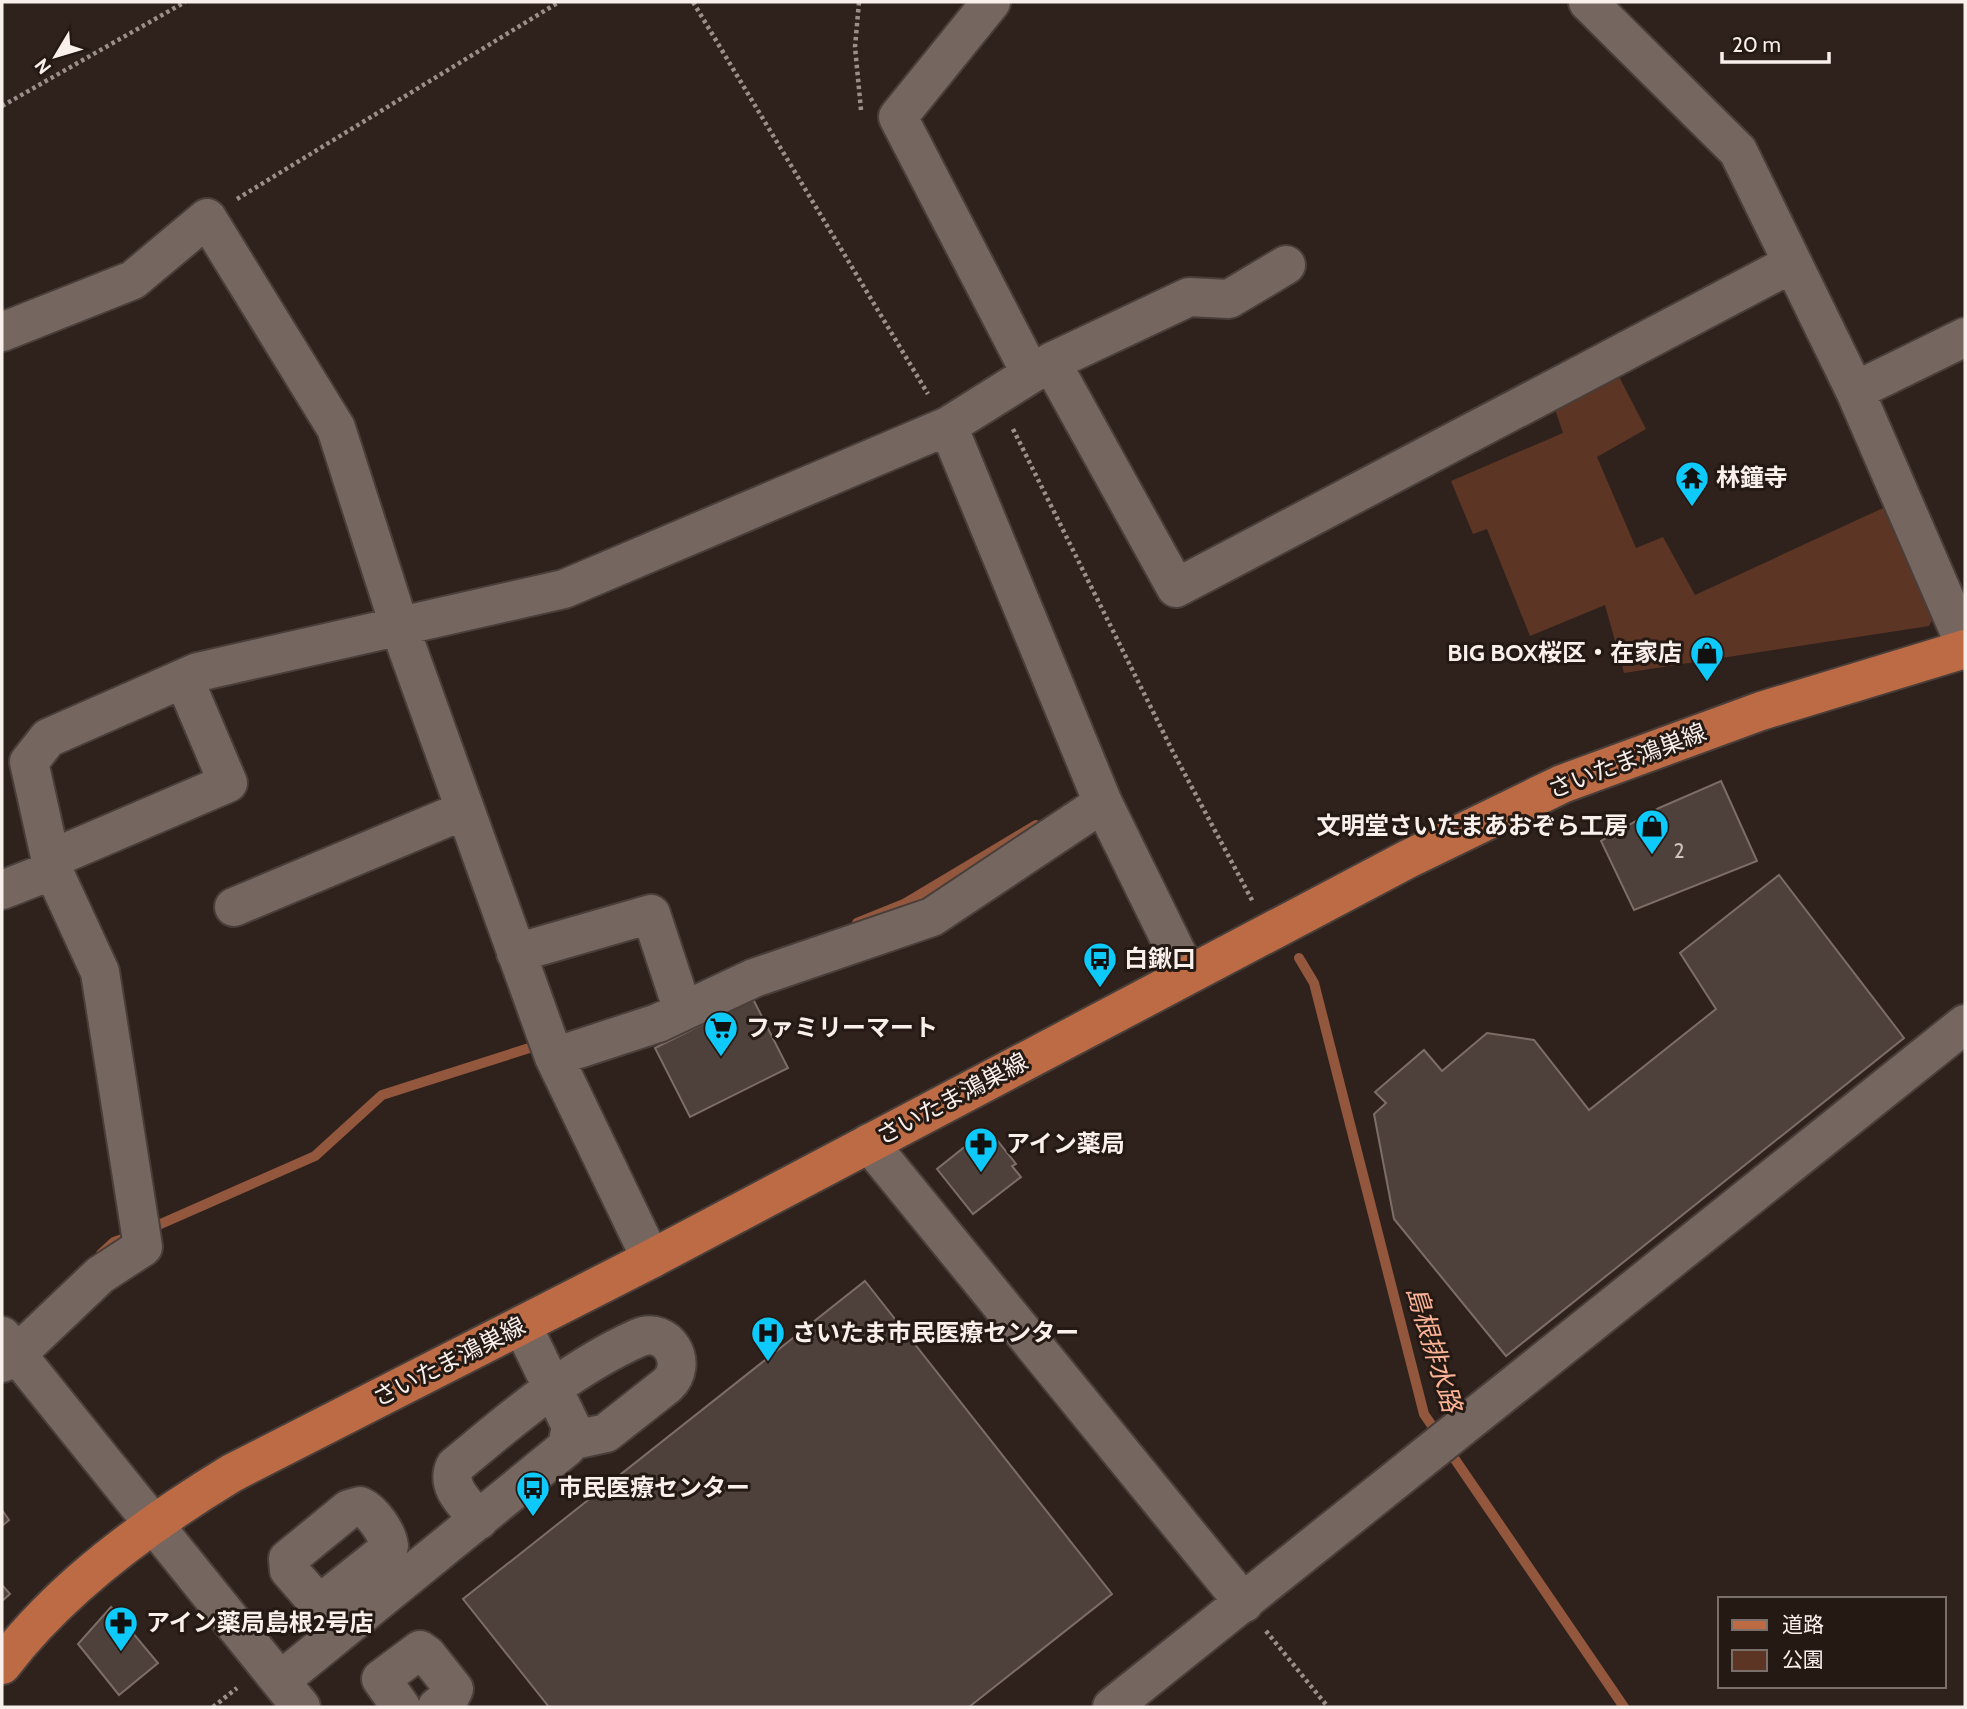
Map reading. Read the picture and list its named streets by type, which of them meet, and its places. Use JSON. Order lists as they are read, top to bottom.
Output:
{
  "streets": {
    "main road": ["さいたま鴻巣線"]
  },
  "water": ["島根排水路"],
  "places": {
    "temple": ["林鐘寺"],
    "shop": ["BIG BOX桜区・在家店", "文明堂さいたまあおぞら工房"],
    "bus stop": ["白鍬口", "市民医療センター"],
    "supermarket": ["ファミリーマート"],
    "pharmacy": ["アイン薬局", "アイン薬局島根2号店"],
    "hospital": ["さいたま市民医療センター"]
  },
  "house_numbers": ["2"],
  "legend": ["道路", "公園"],
  "scale_bar": "20 m",
  "north": "bottom left"
}
